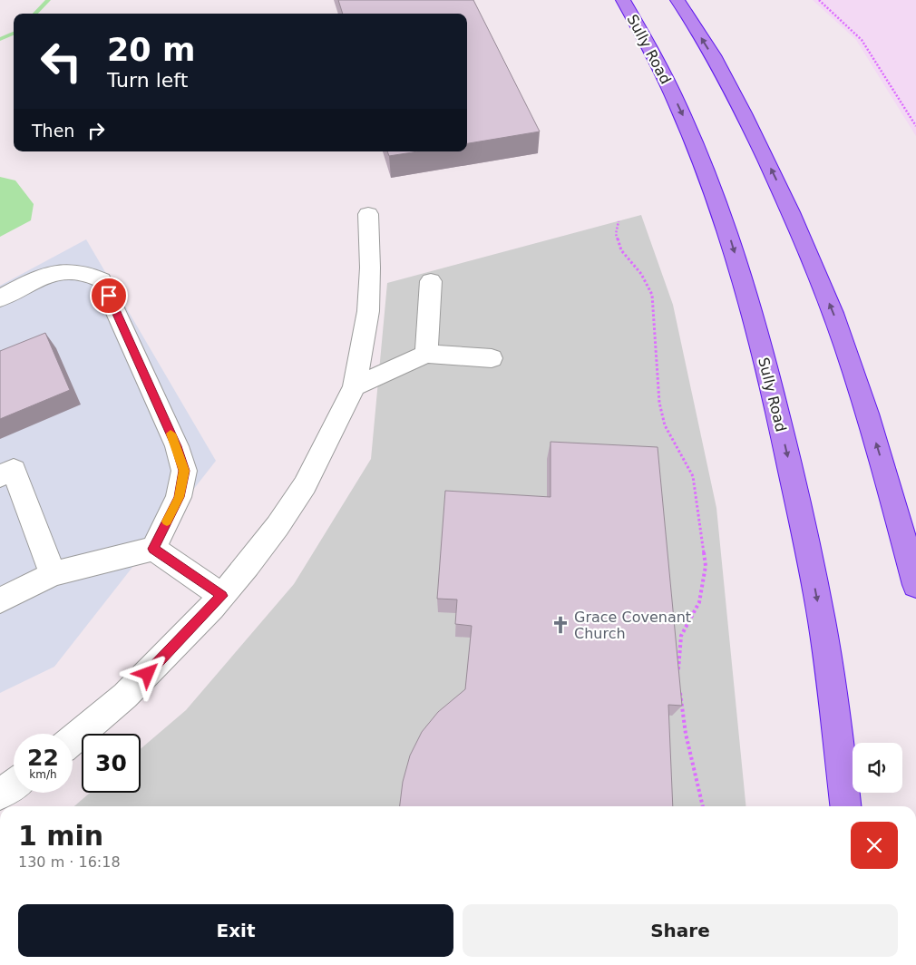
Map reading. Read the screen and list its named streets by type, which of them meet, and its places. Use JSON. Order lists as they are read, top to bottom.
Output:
{
  "streets": {
    "highway": ["Sully Road"]
  },
  "places": {
    "church": ["Grace Covenant Church"]
  },
  "page": {
    "turn": ["20 m", "Turn left"],
    "then": "Then",
    "speed": "22 km/h",
    "limit": "30",
    "heading": ["1 min", "130 m · 16:18"],
    "buttons": ["Exit", "Share"]
  }
}
